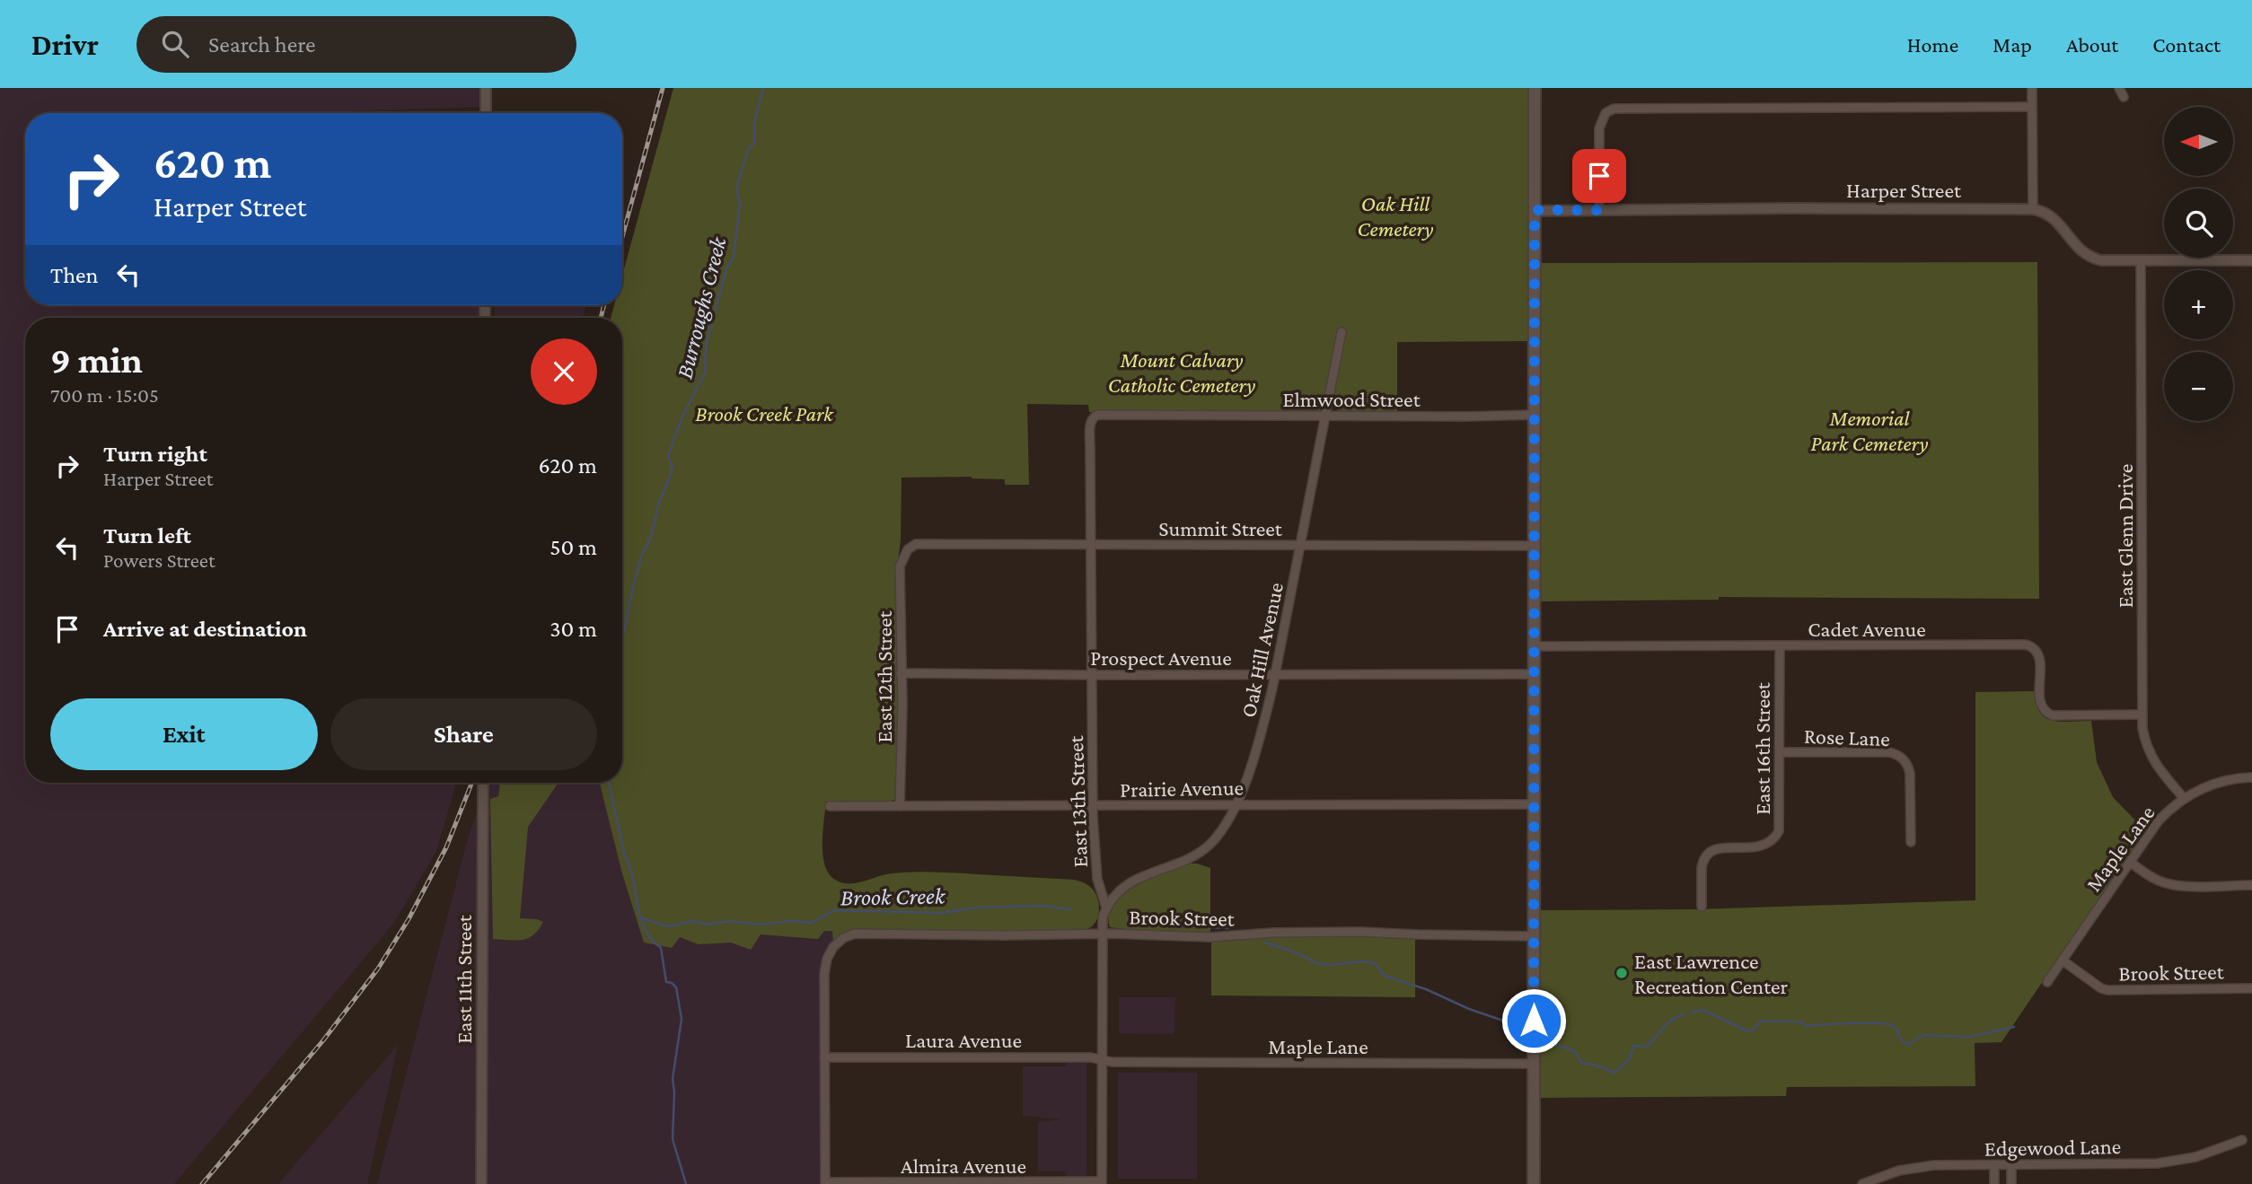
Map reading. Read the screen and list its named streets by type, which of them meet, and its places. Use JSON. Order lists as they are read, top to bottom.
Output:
{
  "streets": {
    "street": [
      "Harper Street",
      "Elmwood Street",
      "Summit Street",
      "East Glenn Drive",
      "Cadet Avenue",
      "Oak Hill Avenue",
      "Prospect Avenue",
      "East 12th Street",
      "Rose Lane",
      "East 16th Street",
      "Prairie Avenue",
      "East 13th Street",
      "Maple Lane",
      "Brook Street",
      "East 11th Street",
      "Laura Avenue",
      "Edgewood Lane",
      "Almira Avenue"
    ]
  },
  "crossings": [
    ["Elmwood Street", "Oak Hill Avenue"],
    ["Elmwood Street", "East 13th Street"],
    ["Summit Street", "Oak Hill Avenue"],
    ["Summit Street", "East 12th Street"],
    ["Summit Street", "East 13th Street"],
    ["East Glenn Drive", "Cadet Avenue"],
    ["East Glenn Drive", "Maple Lane"],
    ["Cadet Avenue", "East 16th Street"],
    ["Oak Hill Avenue", "Prospect Avenue"],
    ["Oak Hill Avenue", "Prairie Avenue"],
    ["Oak Hill Avenue", "East 13th Street"],
    ["Prospect Avenue", "East 12th Street"],
    ["Prospect Avenue", "East 13th Street"],
    ["East 12th Street", "Prairie Avenue"],
    ["Rose Lane", "East 16th Street"],
    ["Prairie Avenue", "East 13th Street"],
    ["East 13th Street", "Maple Lane"],
    ["East 13th Street", "Brook Street"],
    ["East 13th Street", "Laura Avenue"],
    ["East 13th Street", "Almira Avenue"],
    ["Maple Lane", "Brook Street"],
    ["Maple Lane", "Laura Avenue"],
    ["Brook Street", "Laura Avenue"]
  ],
  "water": ["Burroughs Creek", "Brook Creek"],
  "parks": [
    "Oak Hill Cemetery",
    "Mount Calvary Catholic Cemetery",
    "Brook Creek Park",
    "Memorial Park Cemetery"
  ],
  "places": ["East Lawrence Recreation Center"],
  "north": "left",
  "page": {
    "header": "Drivr",
    "search": "Search here",
    "nav": [
      "Home",
      "Map",
      "About",
      "Contact"
    ],
    "map_buttons": ["+", "−"],
    "turn": ["620 m", "Harper Street"],
    "then": "Then",
    "heading": ["9 min", "700 m · 15:05"],
    "list": [
      {
        "name": "Turn right",
        "note": "Harper Street",
        "value": "620 m"
      },
      {
        "name": "Turn left",
        "note": "Powers Street",
        "value": "50 m"
      },
      {
        "name": "Arrive at destination",
        "value": "30 m"
      }
    ],
    "buttons": ["Exit", "Share"]
  }
}
